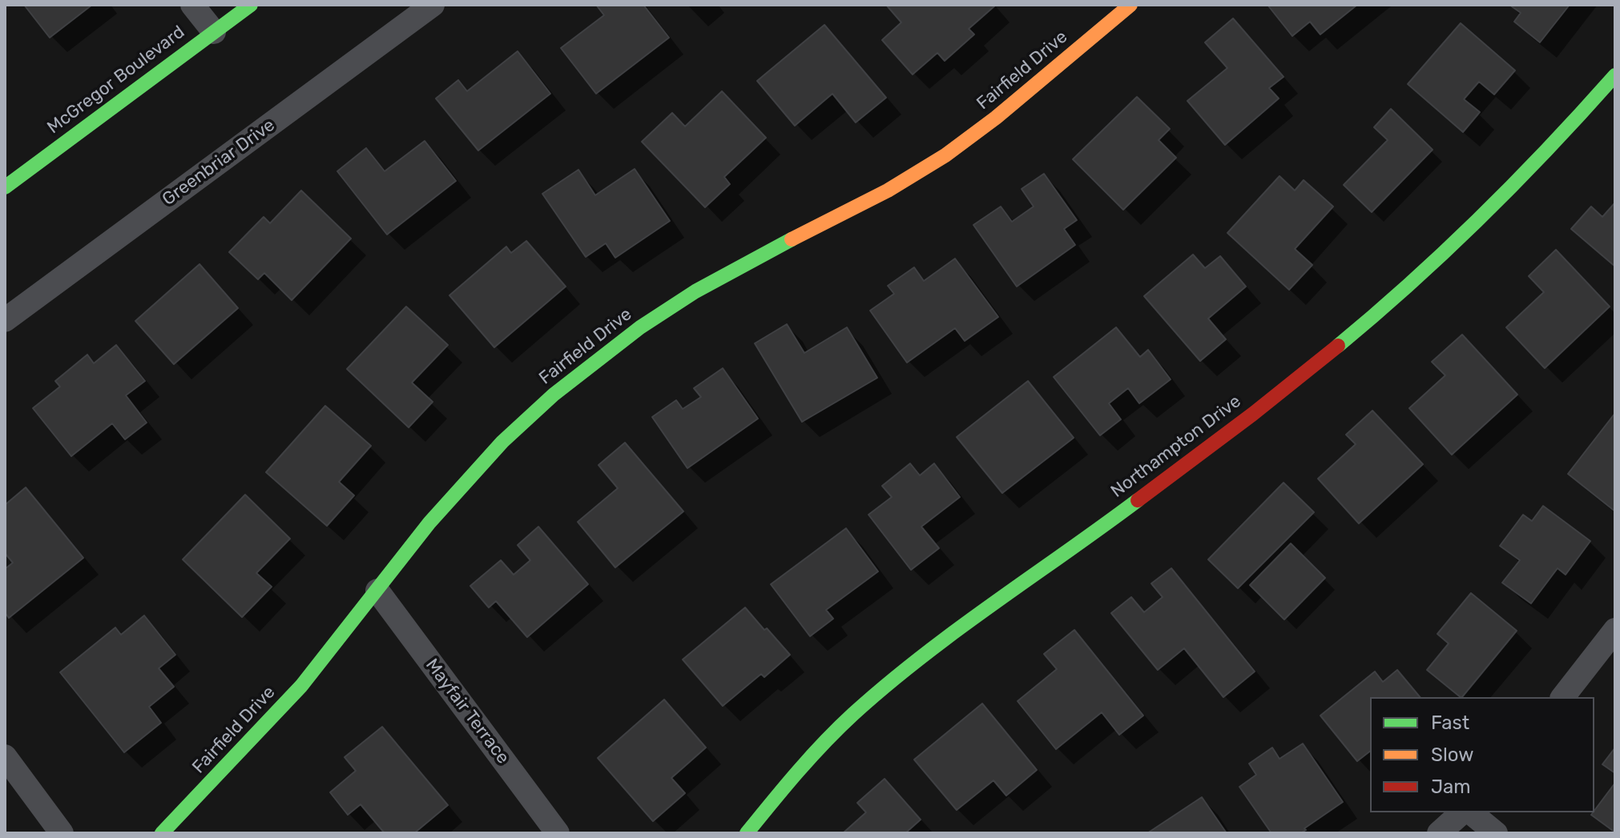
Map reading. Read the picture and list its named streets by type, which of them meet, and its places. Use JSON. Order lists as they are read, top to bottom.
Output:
{
  "streets": {
    "street": [
      "Fairfield Drive",
      "McGregor Boulevard",
      "Greenbriar Drive",
      "Northampton Drive",
      "Mayfair Terrace"
    ]
  },
  "crossings": [
    ["Fairfield Drive", "Mayfair Terrace"]
  ],
  "legend": ["Fast", "Slow", "Jam"]
}
